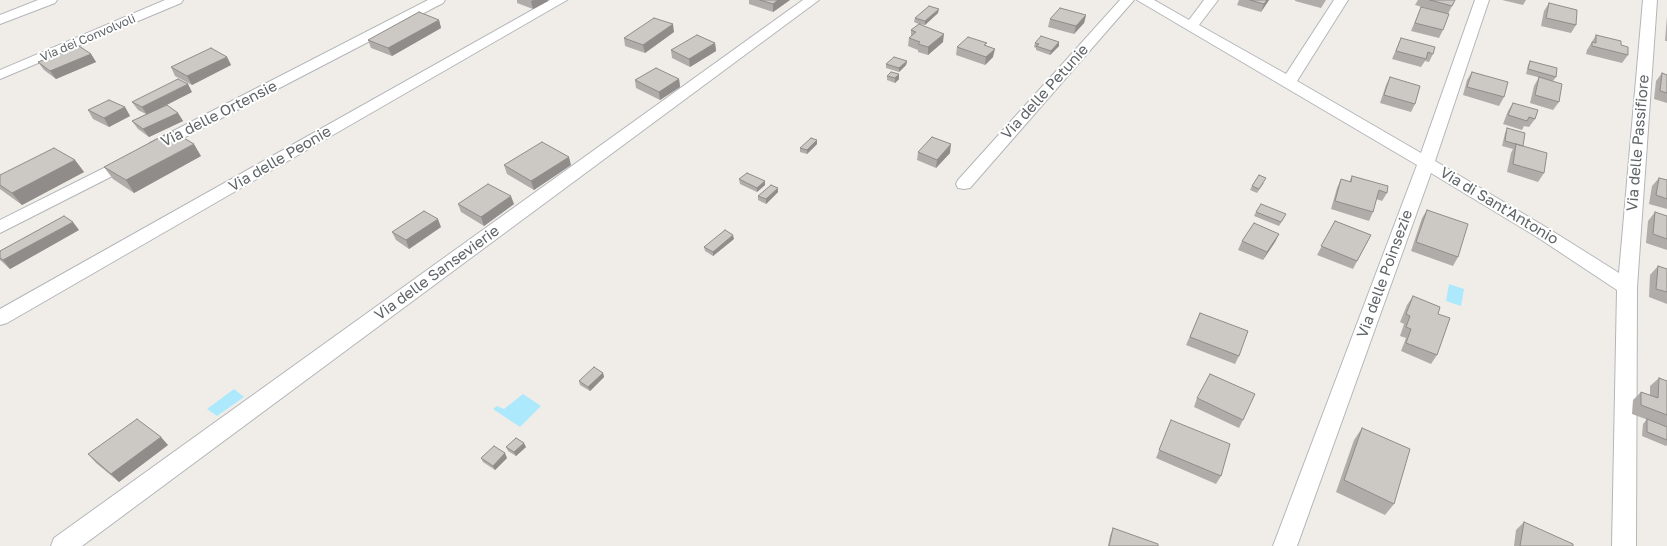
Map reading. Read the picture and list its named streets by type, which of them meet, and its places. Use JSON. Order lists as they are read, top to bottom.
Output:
{
  "streets": {
    "street": [
      "Via dei Convolvoli",
      "Via delle Petunie",
      "Via delle Ortensie",
      "Via delle Passifiore",
      "Via delle Peonie",
      "Via di Sant'Antonio",
      "Via delle Sansevierie",
      "Via delle Poinsezie"
    ]
  },
  "crossings": [
    ["Via delle Passifiore", "Via di Sant'Antonio"],
    ["Via di Sant'Antonio", "Via delle Poinsezie"]
  ]
}
